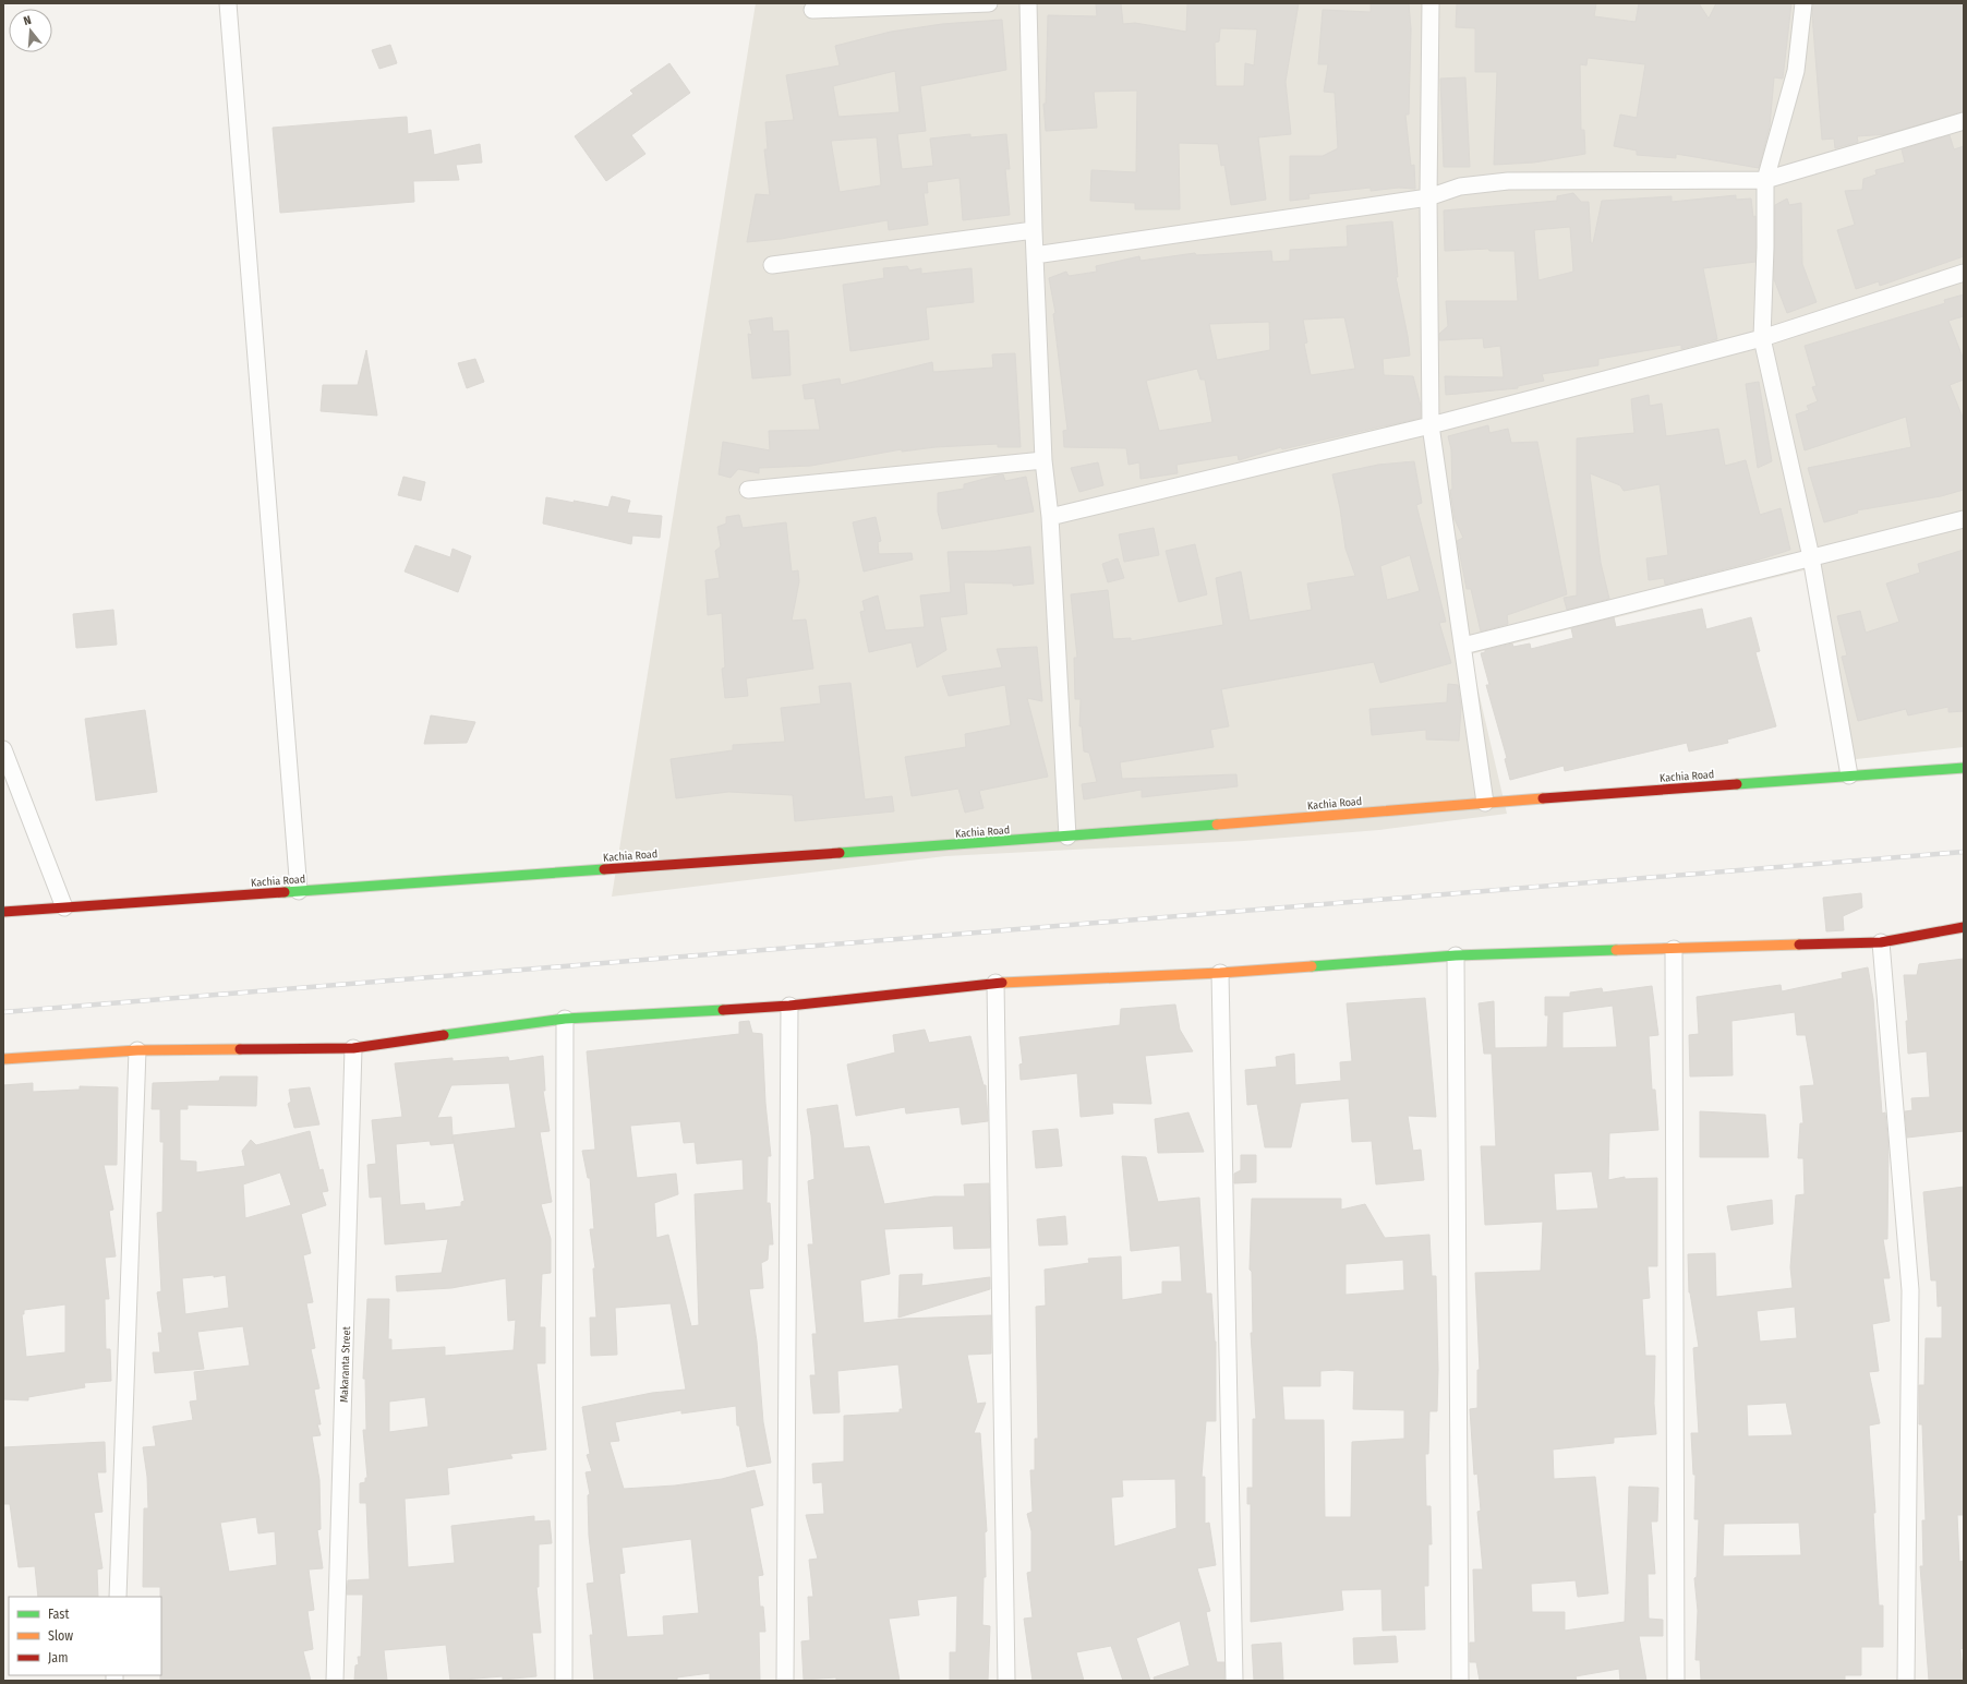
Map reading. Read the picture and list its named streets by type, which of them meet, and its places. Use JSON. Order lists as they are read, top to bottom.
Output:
{
  "streets": {
    "street": ["Kachia Road", "Makaranta Street"]
  },
  "legend": ["Fast", "Slow", "Jam"],
  "north": "top"
}
